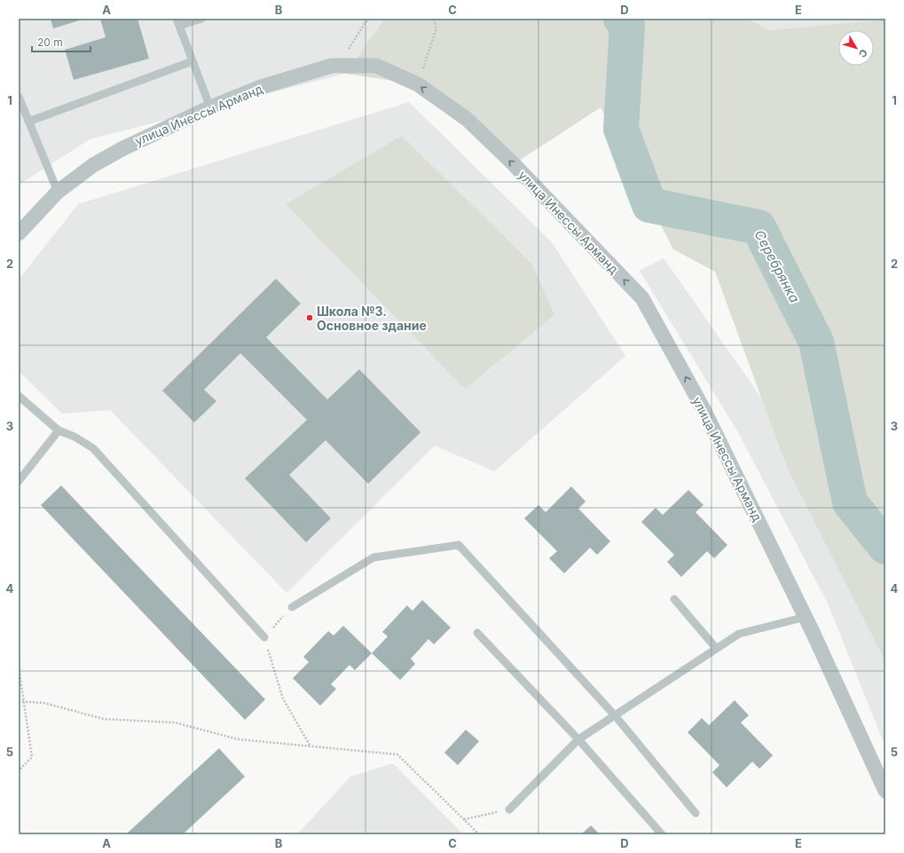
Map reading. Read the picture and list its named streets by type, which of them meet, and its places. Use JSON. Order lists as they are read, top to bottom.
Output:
{
  "streets": {
    "street": ["улица Инессы Арманд"]
  },
  "one_way": ["улица Инессы Арманд"],
  "water": ["Серебрянка"],
  "places": ["Школа №3. Основное здание"],
  "scale_bar": "20 m",
  "north": "bottom right",
  "grid": {
    "columns": [
      "A",
      "B",
      "C",
      "D",
      "E"
    ],
    "rows": [
      "1",
      "2",
      "3",
      "4",
      "5"
    ]
  }
}
